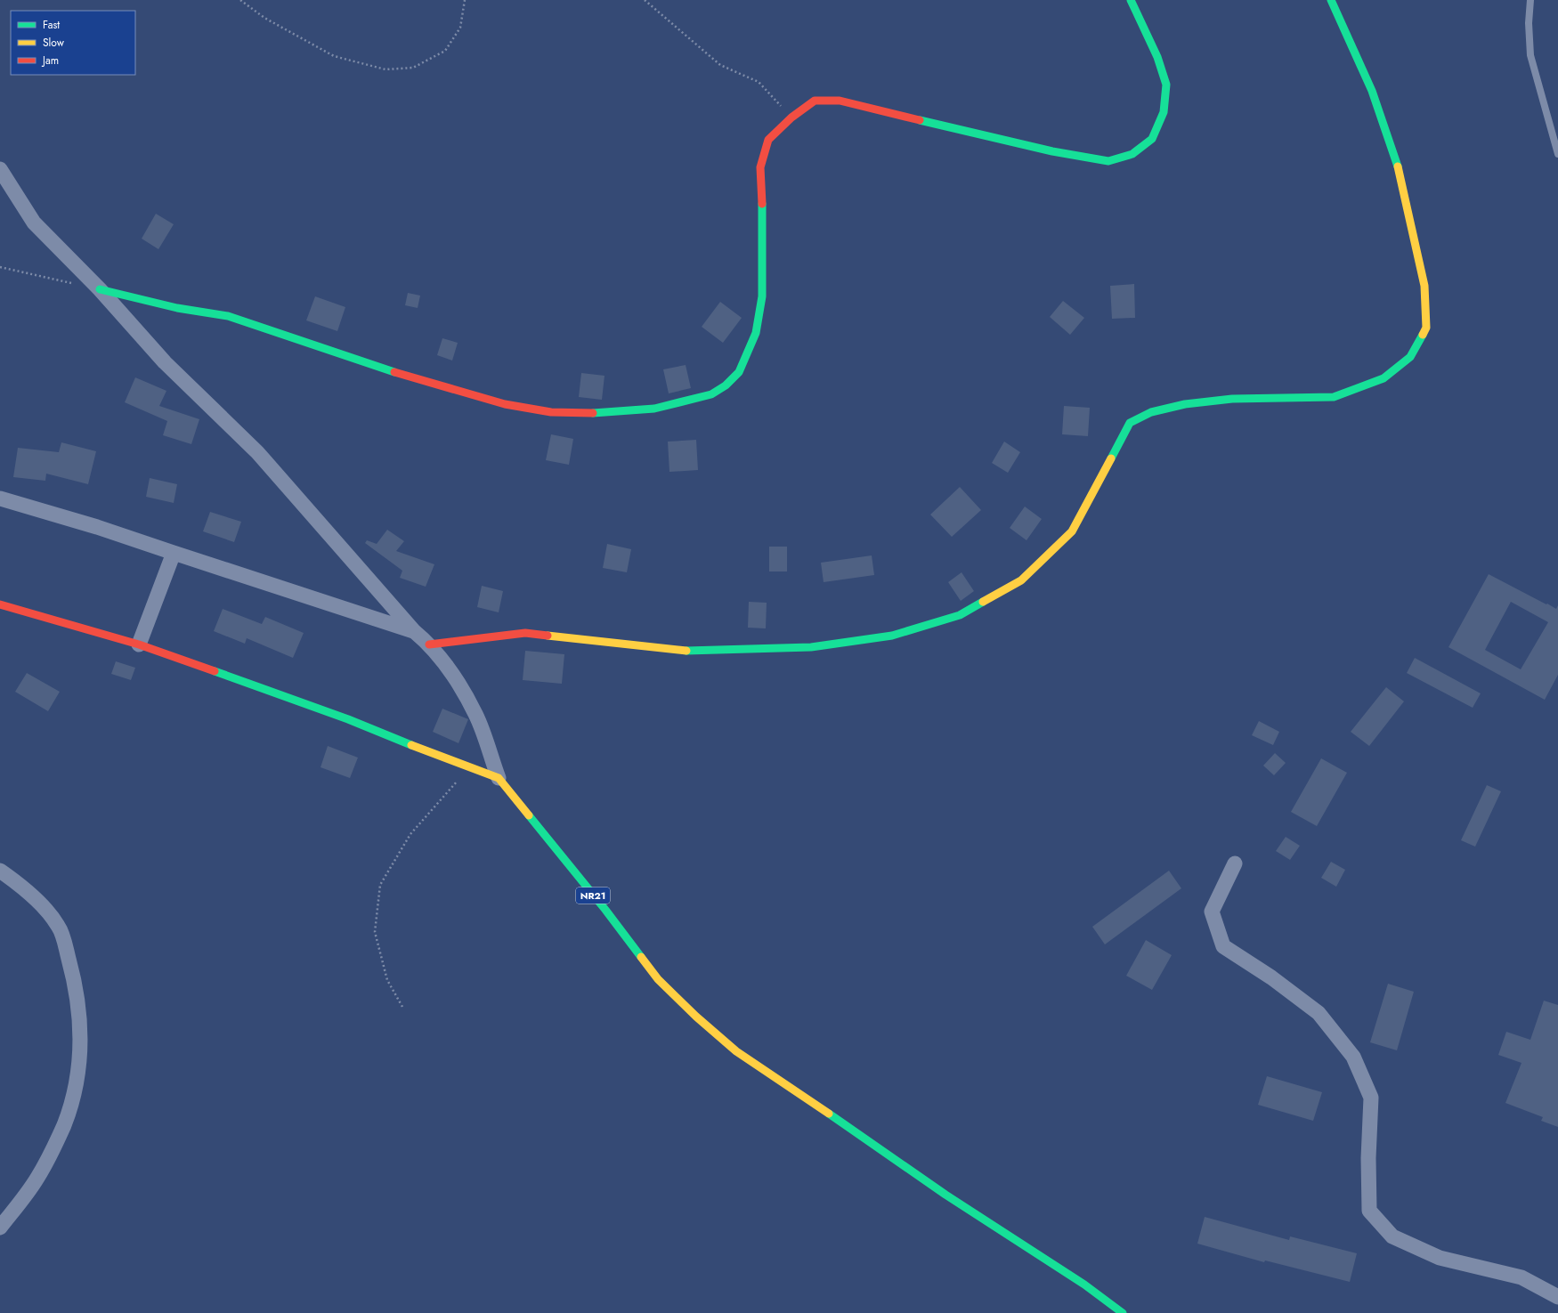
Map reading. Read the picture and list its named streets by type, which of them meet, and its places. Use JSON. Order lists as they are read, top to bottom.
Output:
{
  "streets": {
    "street": ["NR21"]
  },
  "legend": ["Fast", "Slow", "Jam"]
}
